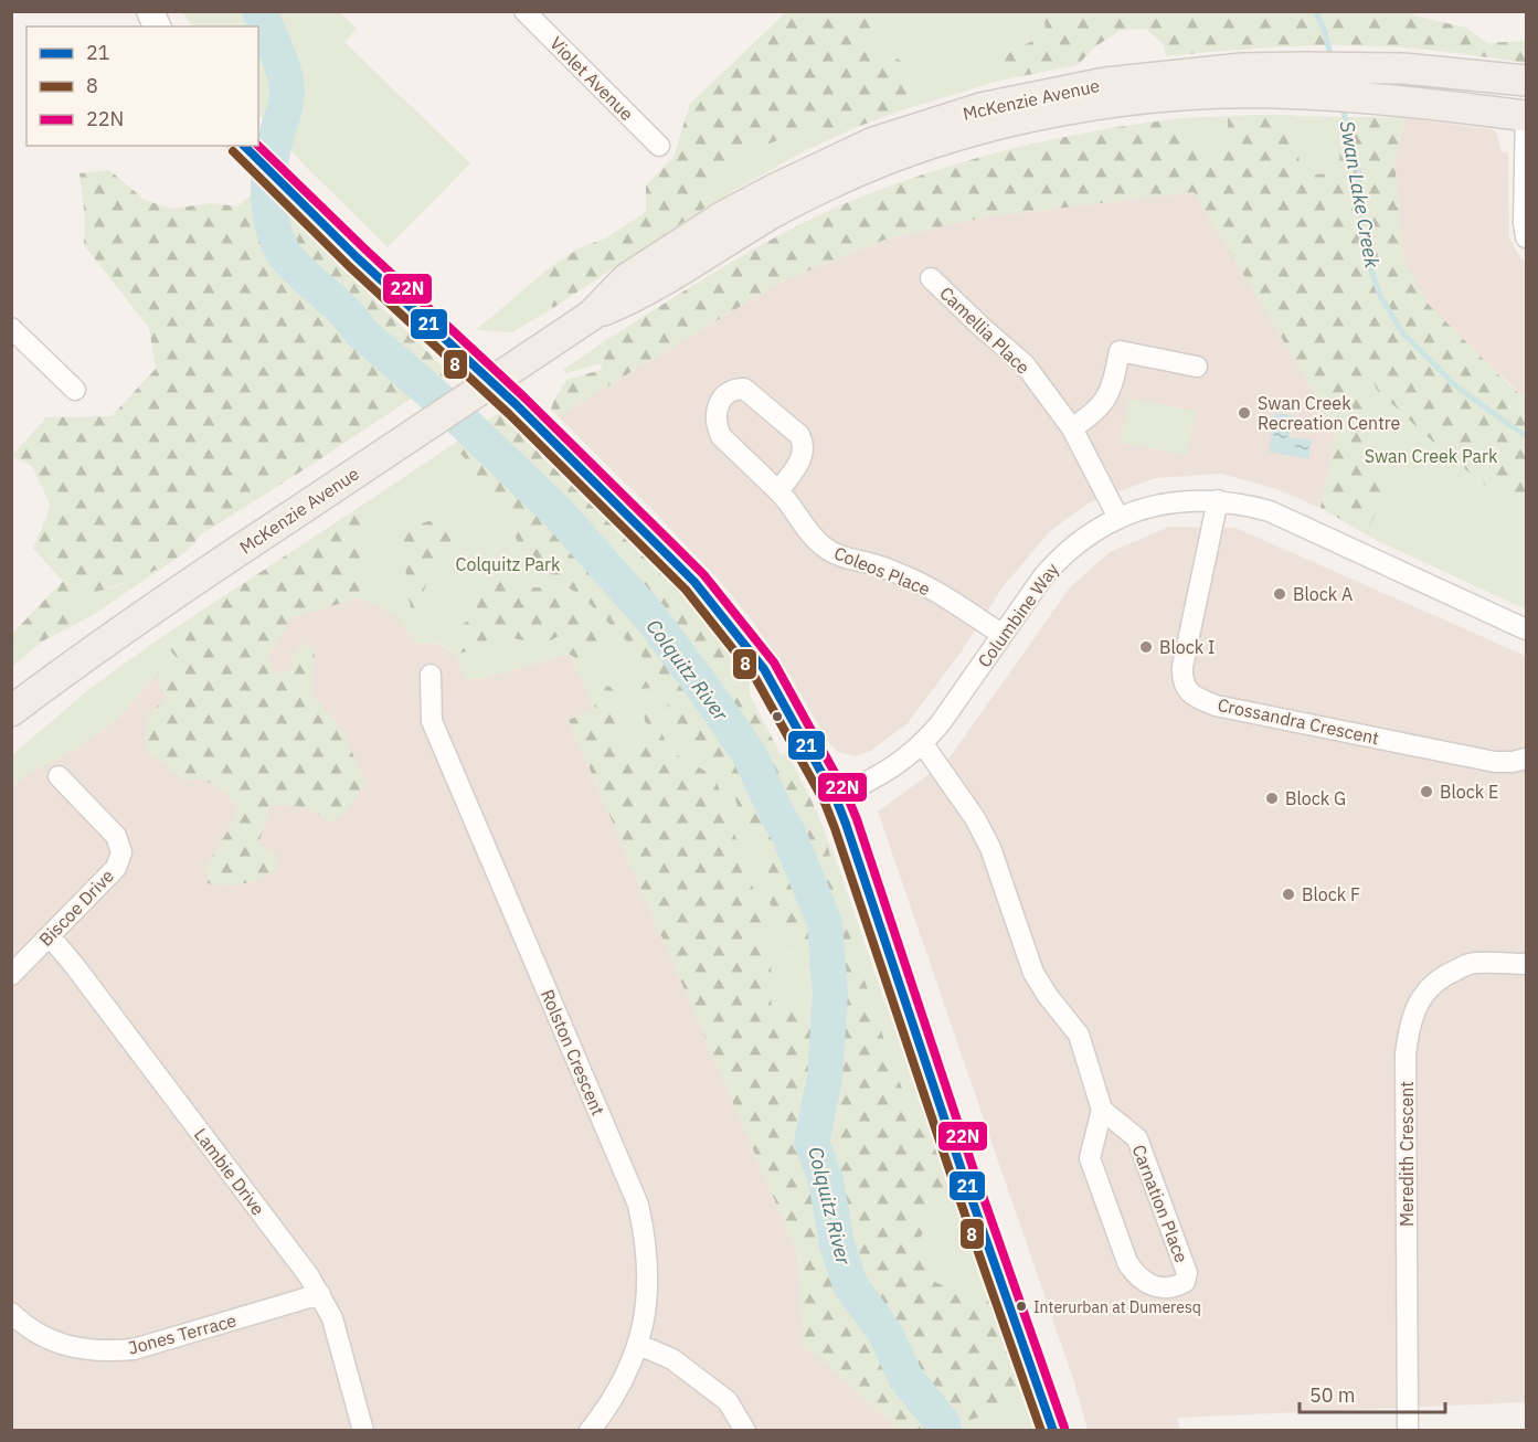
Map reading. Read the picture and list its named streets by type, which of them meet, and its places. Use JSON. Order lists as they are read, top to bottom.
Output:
{
  "streets": {
    "main road": ["McKenzie Avenue"],
    "street": [
      "Violet Avenue",
      "Camellia Place",
      "Coleos Place",
      "Columbine Way",
      "Crossandra Crescent",
      "Biscoe Drive",
      "Rolston Crescent",
      "Meredith Crescent",
      "Lambie Drive",
      "Carnation Place",
      "Jones Terrace"
    ]
  },
  "crossings": [
    ["Camellia Place", "Columbine Way"],
    ["Coleos Place", "Columbine Way"],
    ["Columbine Way", "Crossandra Crescent"],
    ["Biscoe Drive", "Lambie Drive"],
    ["Lambie Drive", "Jones Terrace"]
  ],
  "water": ["Swan Lake Creek", "Colquitz River"],
  "parks": ["Swan Creek Park", "Colquitz Park"],
  "places": [
    "Swan Creek Recreation Centre",
    "Block A",
    "Block I",
    "Block E",
    "Block G",
    "Block F",
    "Interurban at Dumeresq"
  ],
  "lines": ["transit line 22N", "transit line 21", "transit line 8"],
  "legend": ["21", "8", "22N"],
  "scale_bar": "50 m"
}
